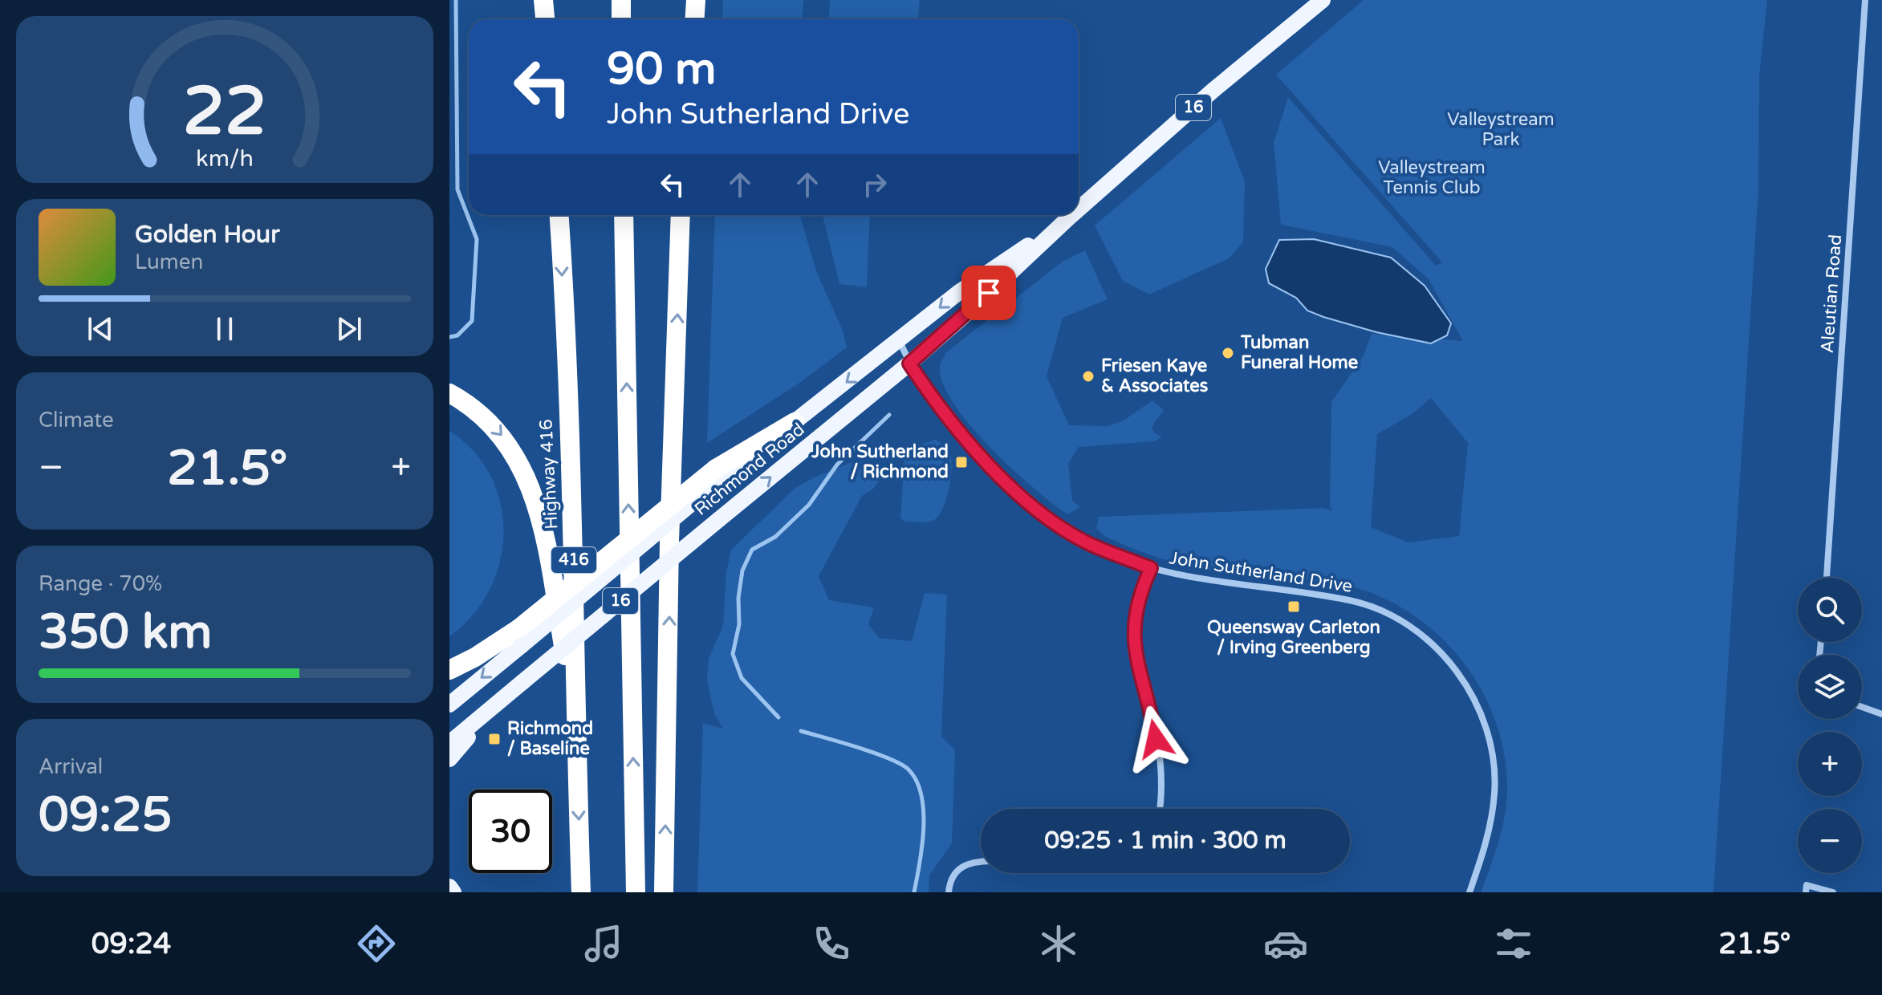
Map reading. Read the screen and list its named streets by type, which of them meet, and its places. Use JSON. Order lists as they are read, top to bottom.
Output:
{
  "streets": {
    "highway": ["Highway 416", "416"],
    "main road": ["16", "Richmond Road"],
    "street": ["Aleutian Road", "John Sutherland Drive"]
  },
  "crossings": [
    ["Richmond Road", "John Sutherland Drive"]
  ],
  "parks": ["Valleystream Park", "Valleystream Tennis Club"],
  "places": {
    "other": ["Tubman Funeral Home", "Friesen Kaye & Associates"],
    "transit": ["John Sutherland / Richmond", "Queensway Carleton / Irving Greenberg", "Richmond / Baseline"]
  },
  "page": {
    "turn": ["90 m", "John Sutherland Drive"],
    "song": ["Golden Hour", "Lumen"],
    "tile": [
      "Climate",
      ["Range · 70%", "350 km"],
      ["Arrival", "09:25"]
    ],
    "heat": ["−", "21.5°", "+"],
    "map_buttons": ["+", "−"],
    "limit": "30",
    "trip": "09:25 · 1 min · 300 m",
    "tabs": ["09:24", "21.5°"],
    "gauge": ["22", "km/h"]
  }
}
